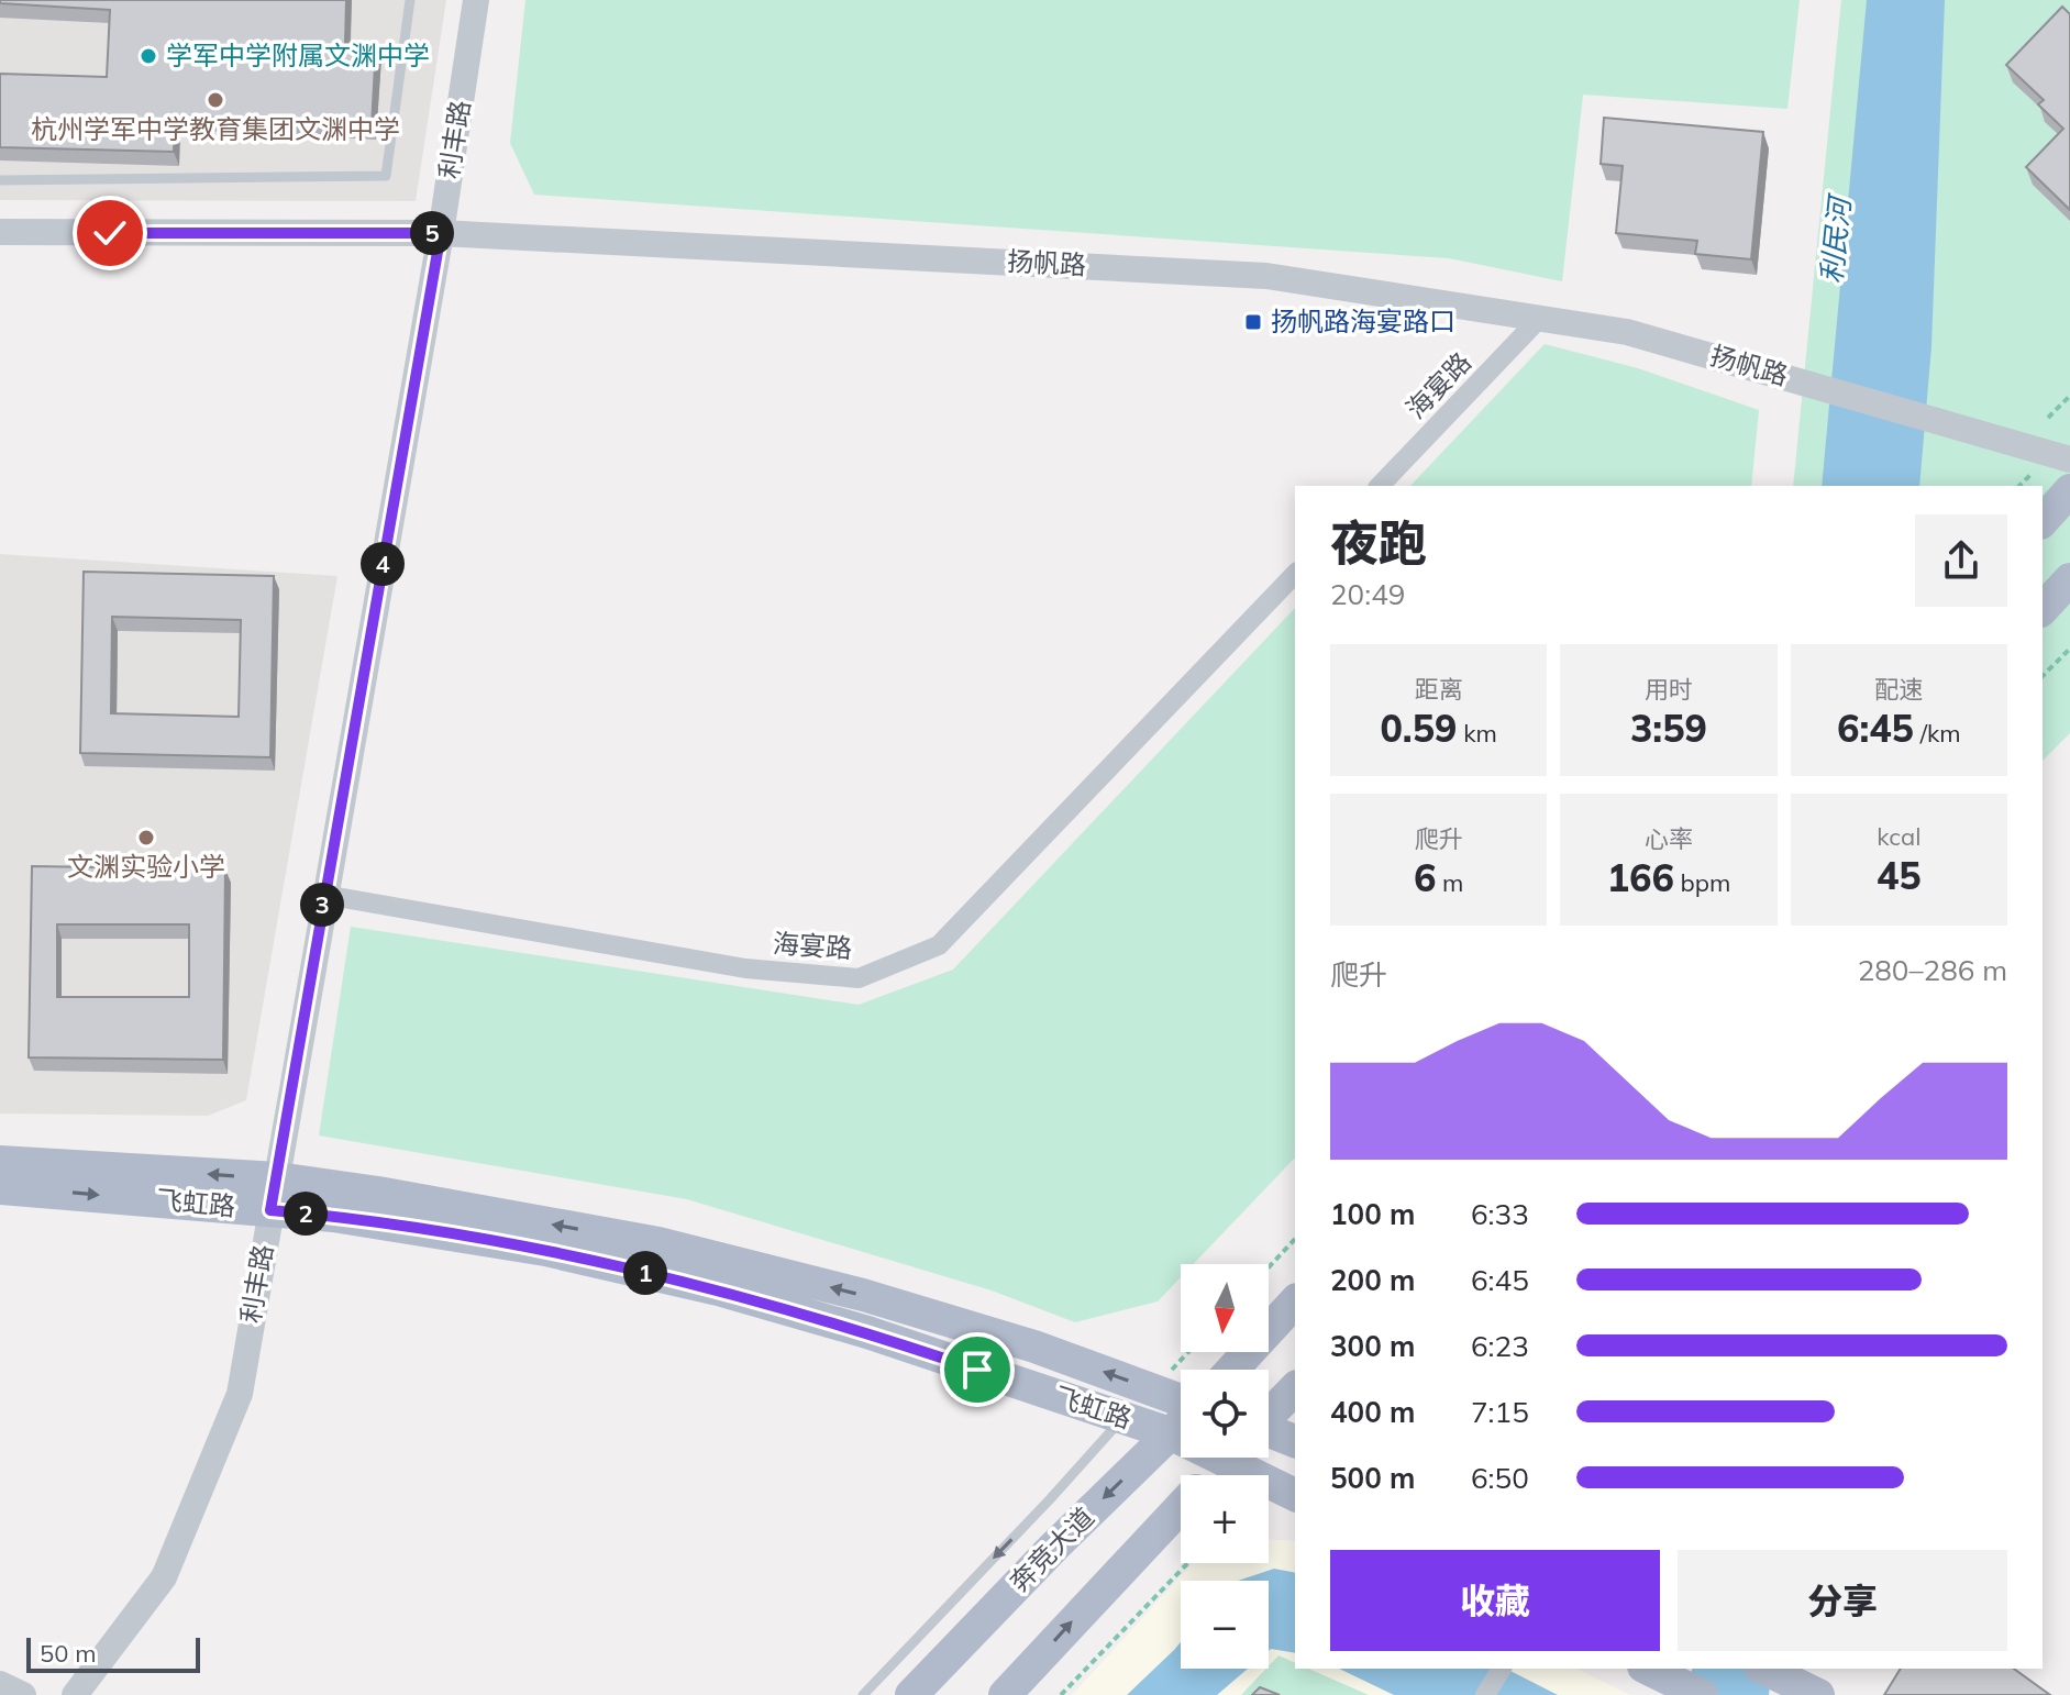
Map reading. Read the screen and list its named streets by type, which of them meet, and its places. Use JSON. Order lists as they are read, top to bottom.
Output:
{
  "streets": {
    "main road": ["飞虹路", "奔竞大道"],
    "street": ["利丰路", "扬帆路", "海宴路"]
  },
  "crossings": [
    ["利丰路", "扬帆路"],
    ["利丰路", "海宴路"],
    ["利丰路", "飞虹路"],
    ["扬帆路", "海宴路"],
    ["飞虹路", "奔竞大道"]
  ],
  "water": ["利民河"],
  "places": {
    "other": ["学军中学附属文渊中学", "杭州学军中学教育集团文渊中学", "文渊实验小学"],
    "transit": ["扬帆路海宴路口"]
  },
  "scale_bar": "50 m",
  "north": "bottom",
  "page": {
    "pins": [
      "5",
      "4",
      "3",
      "2",
      "1"
    ],
    "heading": ["夜跑", "20:49"],
    "stats": [
      ["距离", "0.59 km"],
      ["用时", "3:59"],
      ["配速", "6:45 /km"],
      ["爬升", "6 m"],
      ["心率", "166 bpm"],
      ["kcal", "45"]
    ],
    "chart": ["爬升", "280–286 m"],
    "list": [
      {
        "name": "100 m",
        "note": "6:33"
      },
      {
        "name": "200 m",
        "note": "6:45"
      },
      {
        "name": "300 m",
        "note": "6:23"
      },
      {
        "name": "400 m",
        "note": "7:15"
      },
      {
        "name": "500 m",
        "note": "6:50"
      }
    ],
    "map_buttons": ["+", "−"],
    "buttons": ["收藏", "分享"],
    "scale": "50 m"
  }
}
